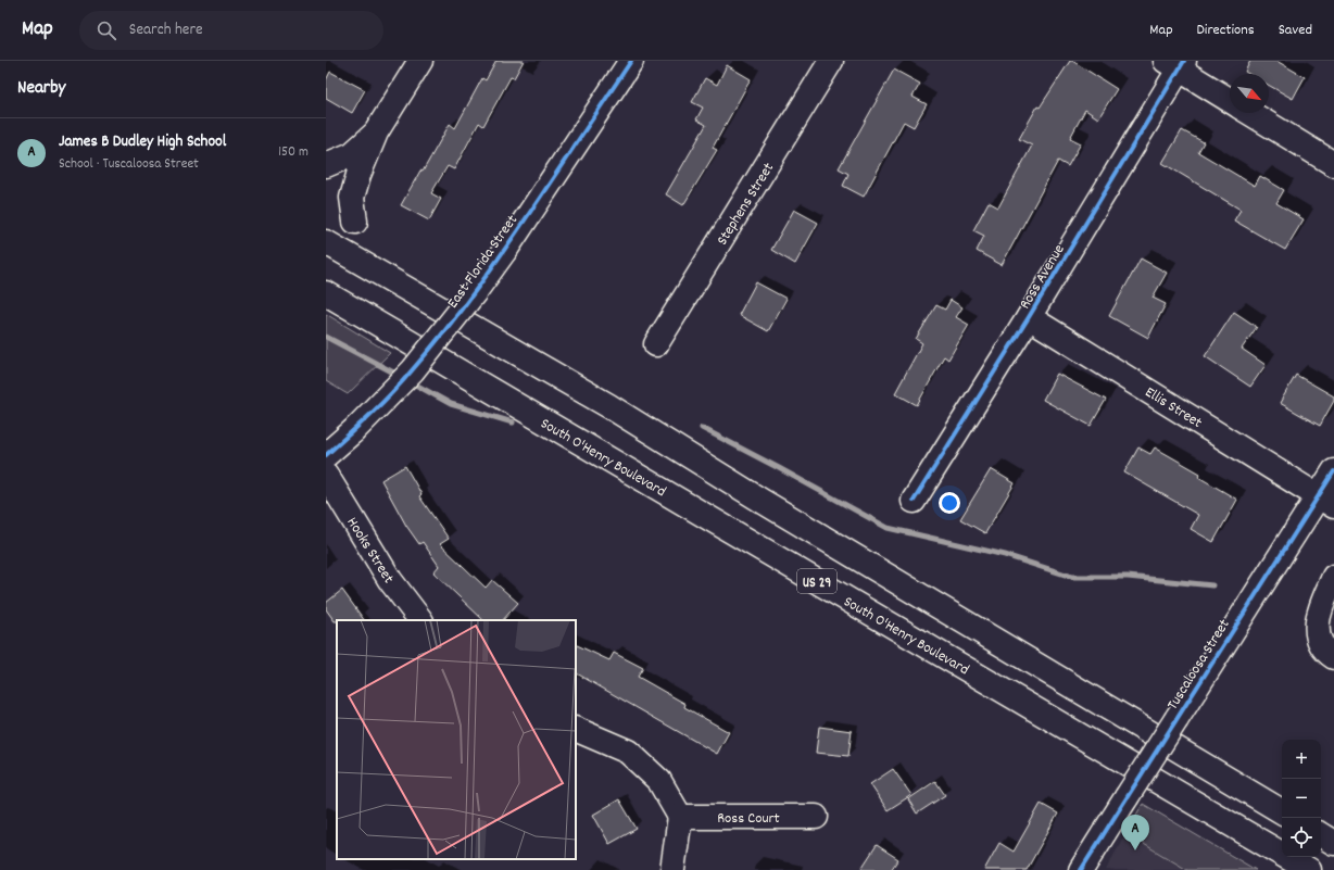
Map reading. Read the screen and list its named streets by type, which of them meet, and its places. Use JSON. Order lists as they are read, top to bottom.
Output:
{
  "streets": {
    "main road": [
      "Stephens Street",
      "East Florida Street",
      "Ross Avenue",
      "Ellis Street",
      "South O'Henry Boulevard",
      "Hooks Street",
      "US 29",
      "Tuscaloosa Street",
      "Ross Court"
    ]
  },
  "crossings": [
    ["Ross Avenue", "Ellis Street"],
    ["Ellis Street", "Tuscaloosa Street"]
  ],
  "north": "bottom right",
  "page": {
    "header": "Map",
    "search": "Search here",
    "nav": ["Map", "Directions", "Saved"],
    "heading": "Nearby",
    "list": [
      {
        "mark": "A",
        "name": "James B Dudley High School",
        "note": "School · Tuscaloosa Street",
        "value": "150 m"
      }
    ],
    "map_buttons": ["+", "−"],
    "pins": "A"
  }
}
